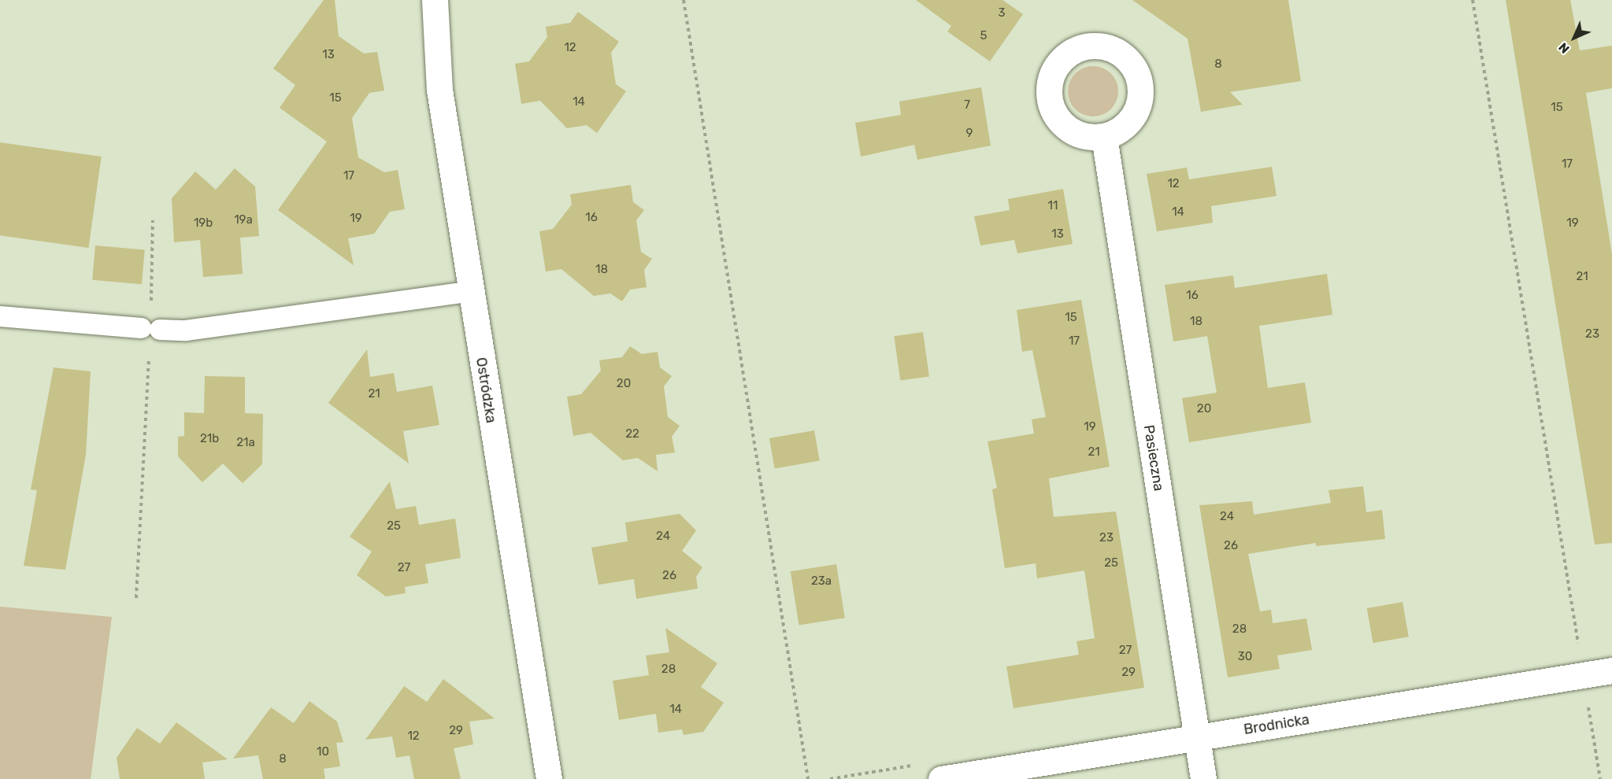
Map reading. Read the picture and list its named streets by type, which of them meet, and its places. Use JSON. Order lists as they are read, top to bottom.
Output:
{
  "streets": {
    "street": ["Ostródzka", "Pasieczna", "Brodnicka"]
  },
  "crossings": [
    ["Pasieczna", "Brodnicka"]
  ],
  "house_numbers": [
    "3",
    "5",
    "12",
    "13",
    "8",
    "15",
    "14",
    "7",
    "15",
    "9",
    "17",
    "17",
    "12",
    "11",
    "14",
    "16",
    "19",
    "19a",
    "19b",
    "19",
    "13",
    "18",
    "21",
    "16",
    "15",
    "18",
    "23",
    "17",
    "20",
    "21",
    "20",
    "19",
    "22",
    "21b",
    "21a",
    "21",
    "24",
    "25",
    "24",
    "23",
    "26",
    "25",
    "27",
    "26",
    "23a",
    "28",
    "27",
    "30",
    "28",
    "29",
    "14",
    "29",
    "12",
    "10",
    "8"
  ],
  "north": "bottom left"
}
